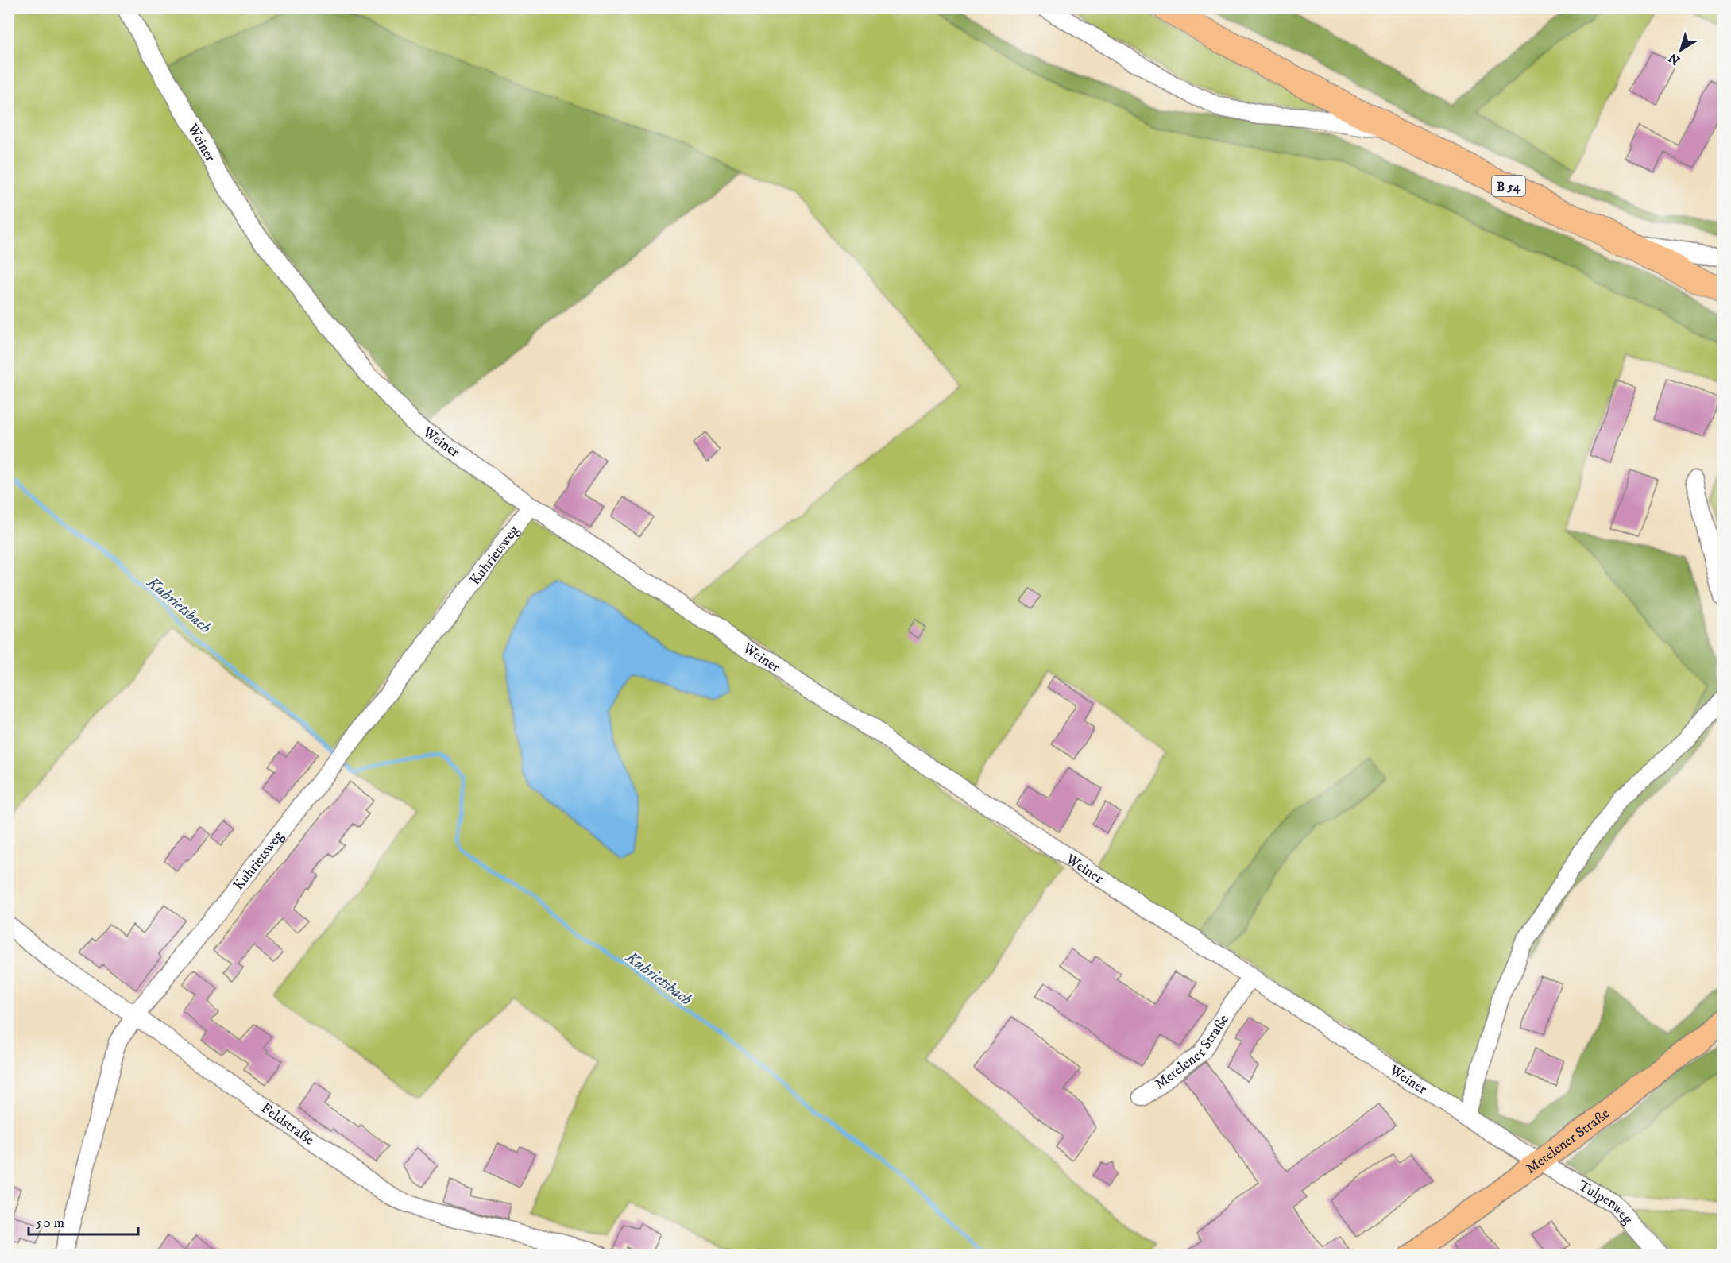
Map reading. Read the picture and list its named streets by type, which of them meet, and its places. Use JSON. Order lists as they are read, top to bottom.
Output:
{
  "streets": {
    "highway": ["B 54"],
    "main road": ["Metelener Straße"],
    "street": [
      "Weiner",
      "Kuhrietsweg",
      "Feldstraße",
      "Tulpenweg"
    ]
  },
  "crossings": [
    ["Weiner", "Kuhrietsweg"],
    ["Weiner", "Metelener Straße"],
    ["Weiner", "Tulpenweg"],
    ["Kuhrietsweg", "Feldstraße"],
    ["Metelener Straße", "Tulpenweg"]
  ],
  "water": ["Kuhrietsbach"],
  "scale_bar": "50 m",
  "north": "bottom left"
}
